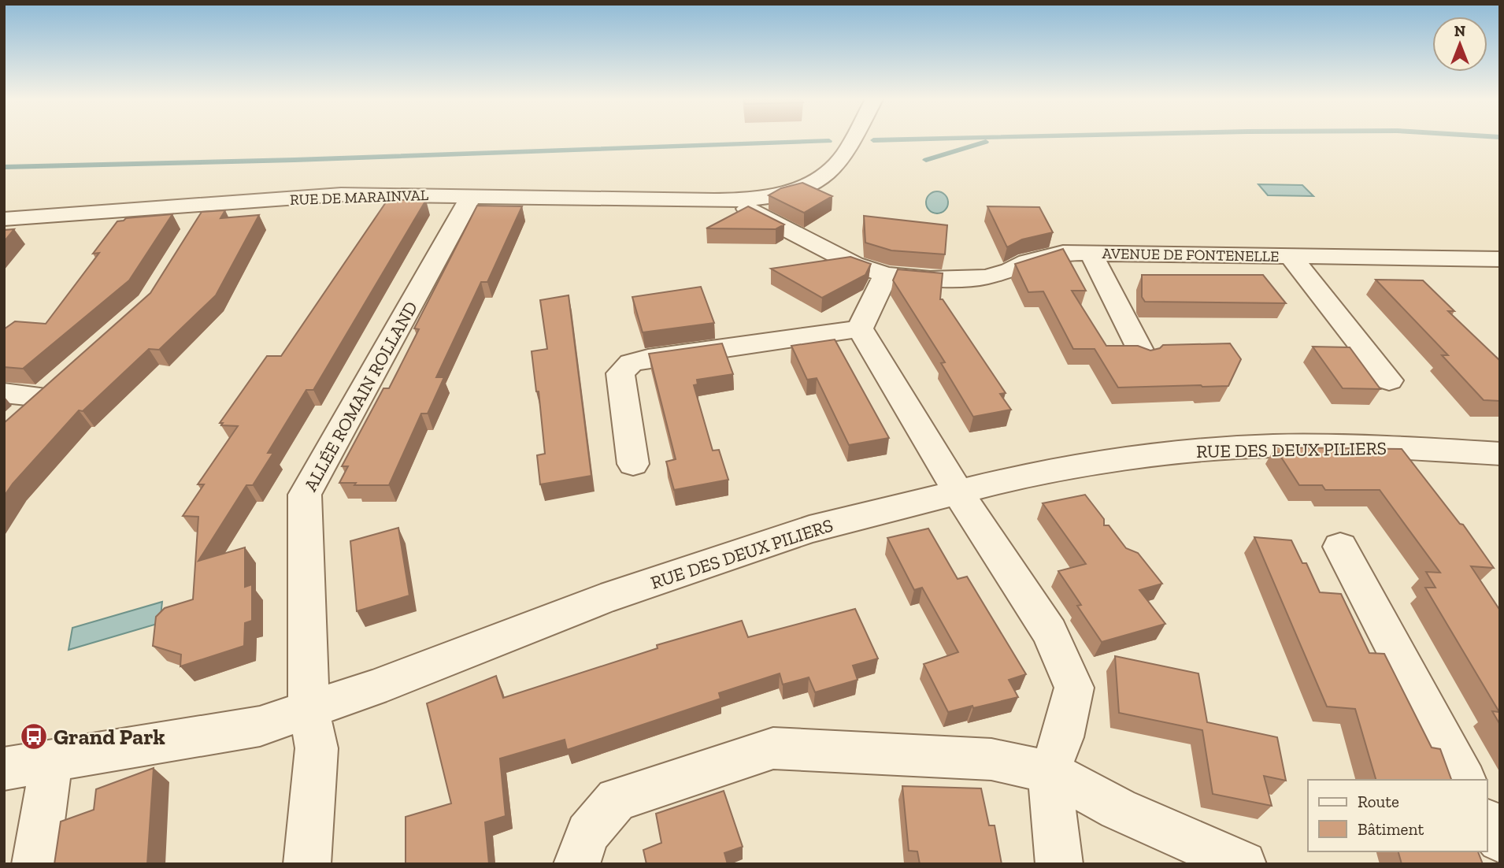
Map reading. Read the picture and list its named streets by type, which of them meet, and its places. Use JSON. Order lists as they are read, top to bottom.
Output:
{
  "streets": {
    "street": [
      "RUE DE MARAINVAL",
      "AVENUE DE FONTENELLE",
      "ALLÉE ROMAIN ROLLAND",
      "RUE DES DEUX PILIERS"
    ]
  },
  "crossings": [
    ["RUE DE MARAINVAL", "AVENUE DE FONTENELLE"],
    ["RUE DE MARAINVAL", "ALLÉE ROMAIN ROLLAND"],
    ["ALLÉE ROMAIN ROLLAND", "RUE DES DEUX PILIERS"]
  ],
  "places": {
    "bus stop": ["Grand Park"]
  },
  "legend": ["Route", "Bâtiment"],
  "north": "top"
}
